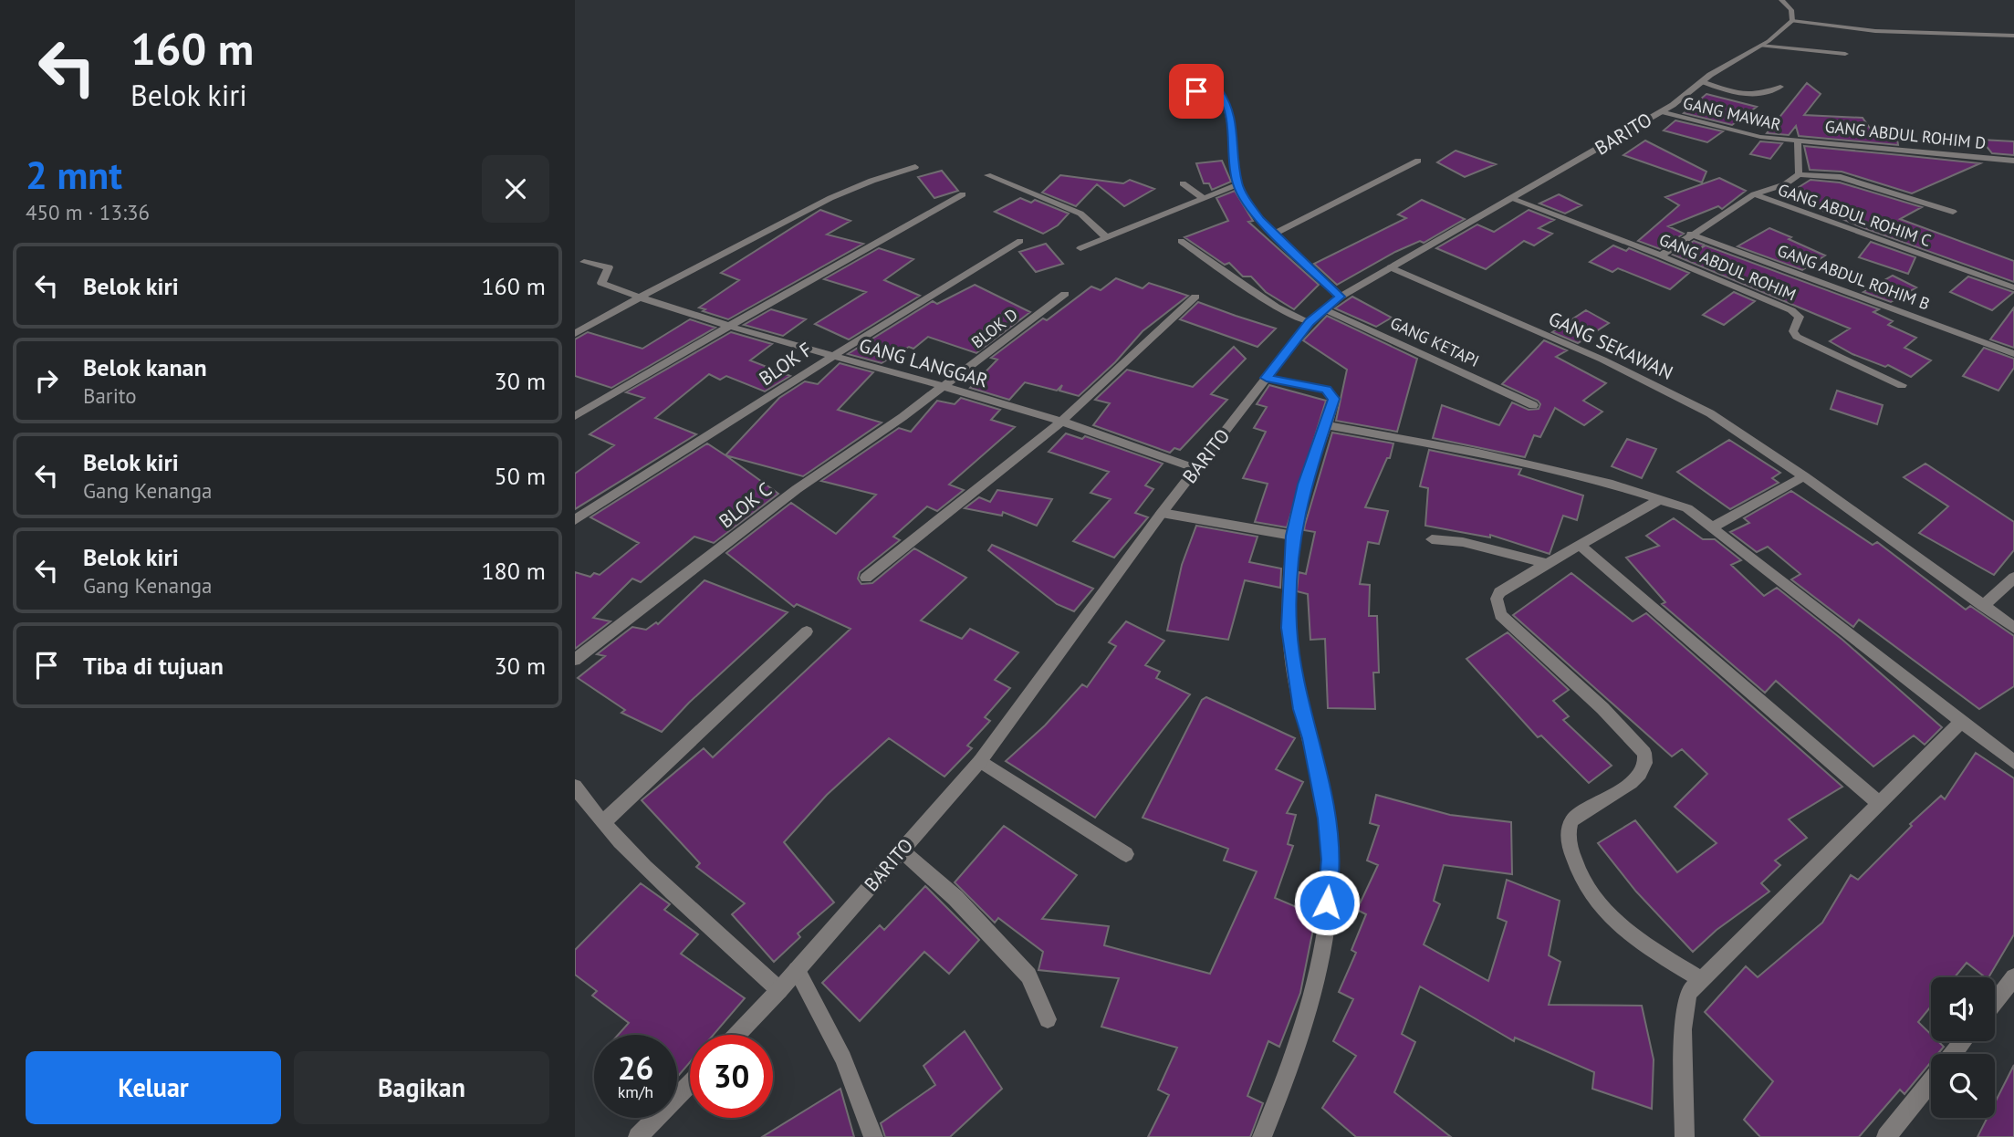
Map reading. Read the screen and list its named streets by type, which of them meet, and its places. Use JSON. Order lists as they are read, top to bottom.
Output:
{
  "streets": {
    "street": [
      "GANG MAWAR",
      "BARITO",
      "GANG ABDUL ROHIM D",
      "GANG ABDUL ROHIM C",
      "GANG ABDUL ROHIM",
      "GANG ABDUL ROHIM B",
      "BLOK D",
      "GANG KETAPI",
      "GANG SEKAWAN",
      "GANG LANGGAR",
      "BLOK F",
      "BLOK C"
    ]
  },
  "crossings": [
    ["GANG MAWAR", "BARITO"],
    ["GANG MAWAR", "GANG ABDUL ROHIM D"],
    ["BARITO", "GANG ABDUL ROHIM"],
    ["BARITO", "GANG KETAPI"],
    ["BARITO", "GANG SEKAWAN"],
    ["BARITO", "GANG LANGGAR"],
    ["GANG ABDUL ROHIM C", "GANG ABDUL ROHIM"],
    ["GANG ABDUL ROHIM C", "GANG ABDUL ROHIM B"],
    ["BLOK D", "GANG LANGGAR"],
    ["BLOK D", "BLOK C"],
    ["GANG LANGGAR", "BLOK F"],
    ["GANG LANGGAR", "BLOK C"]
  ],
  "page": {
    "turn": ["160 m", "Belok kiri"],
    "heading": ["2 mnt", "450 m · 13:36"],
    "list": [
      {
        "name": "Belok kiri",
        "value": "160 m"
      },
      {
        "name": "Belok kanan",
        "note": "Barito",
        "value": "30 m"
      },
      {
        "name": "Belok kiri",
        "note": "Gang Kenanga",
        "value": "50 m"
      },
      {
        "name": "Belok kiri",
        "note": "Gang Kenanga",
        "value": "180 m"
      },
      {
        "name": "Tiba di tujuan",
        "value": "30 m"
      }
    ],
    "speed": "26 km/h",
    "limit": "30",
    "buttons": ["Keluar", "Bagikan"]
  }
}
